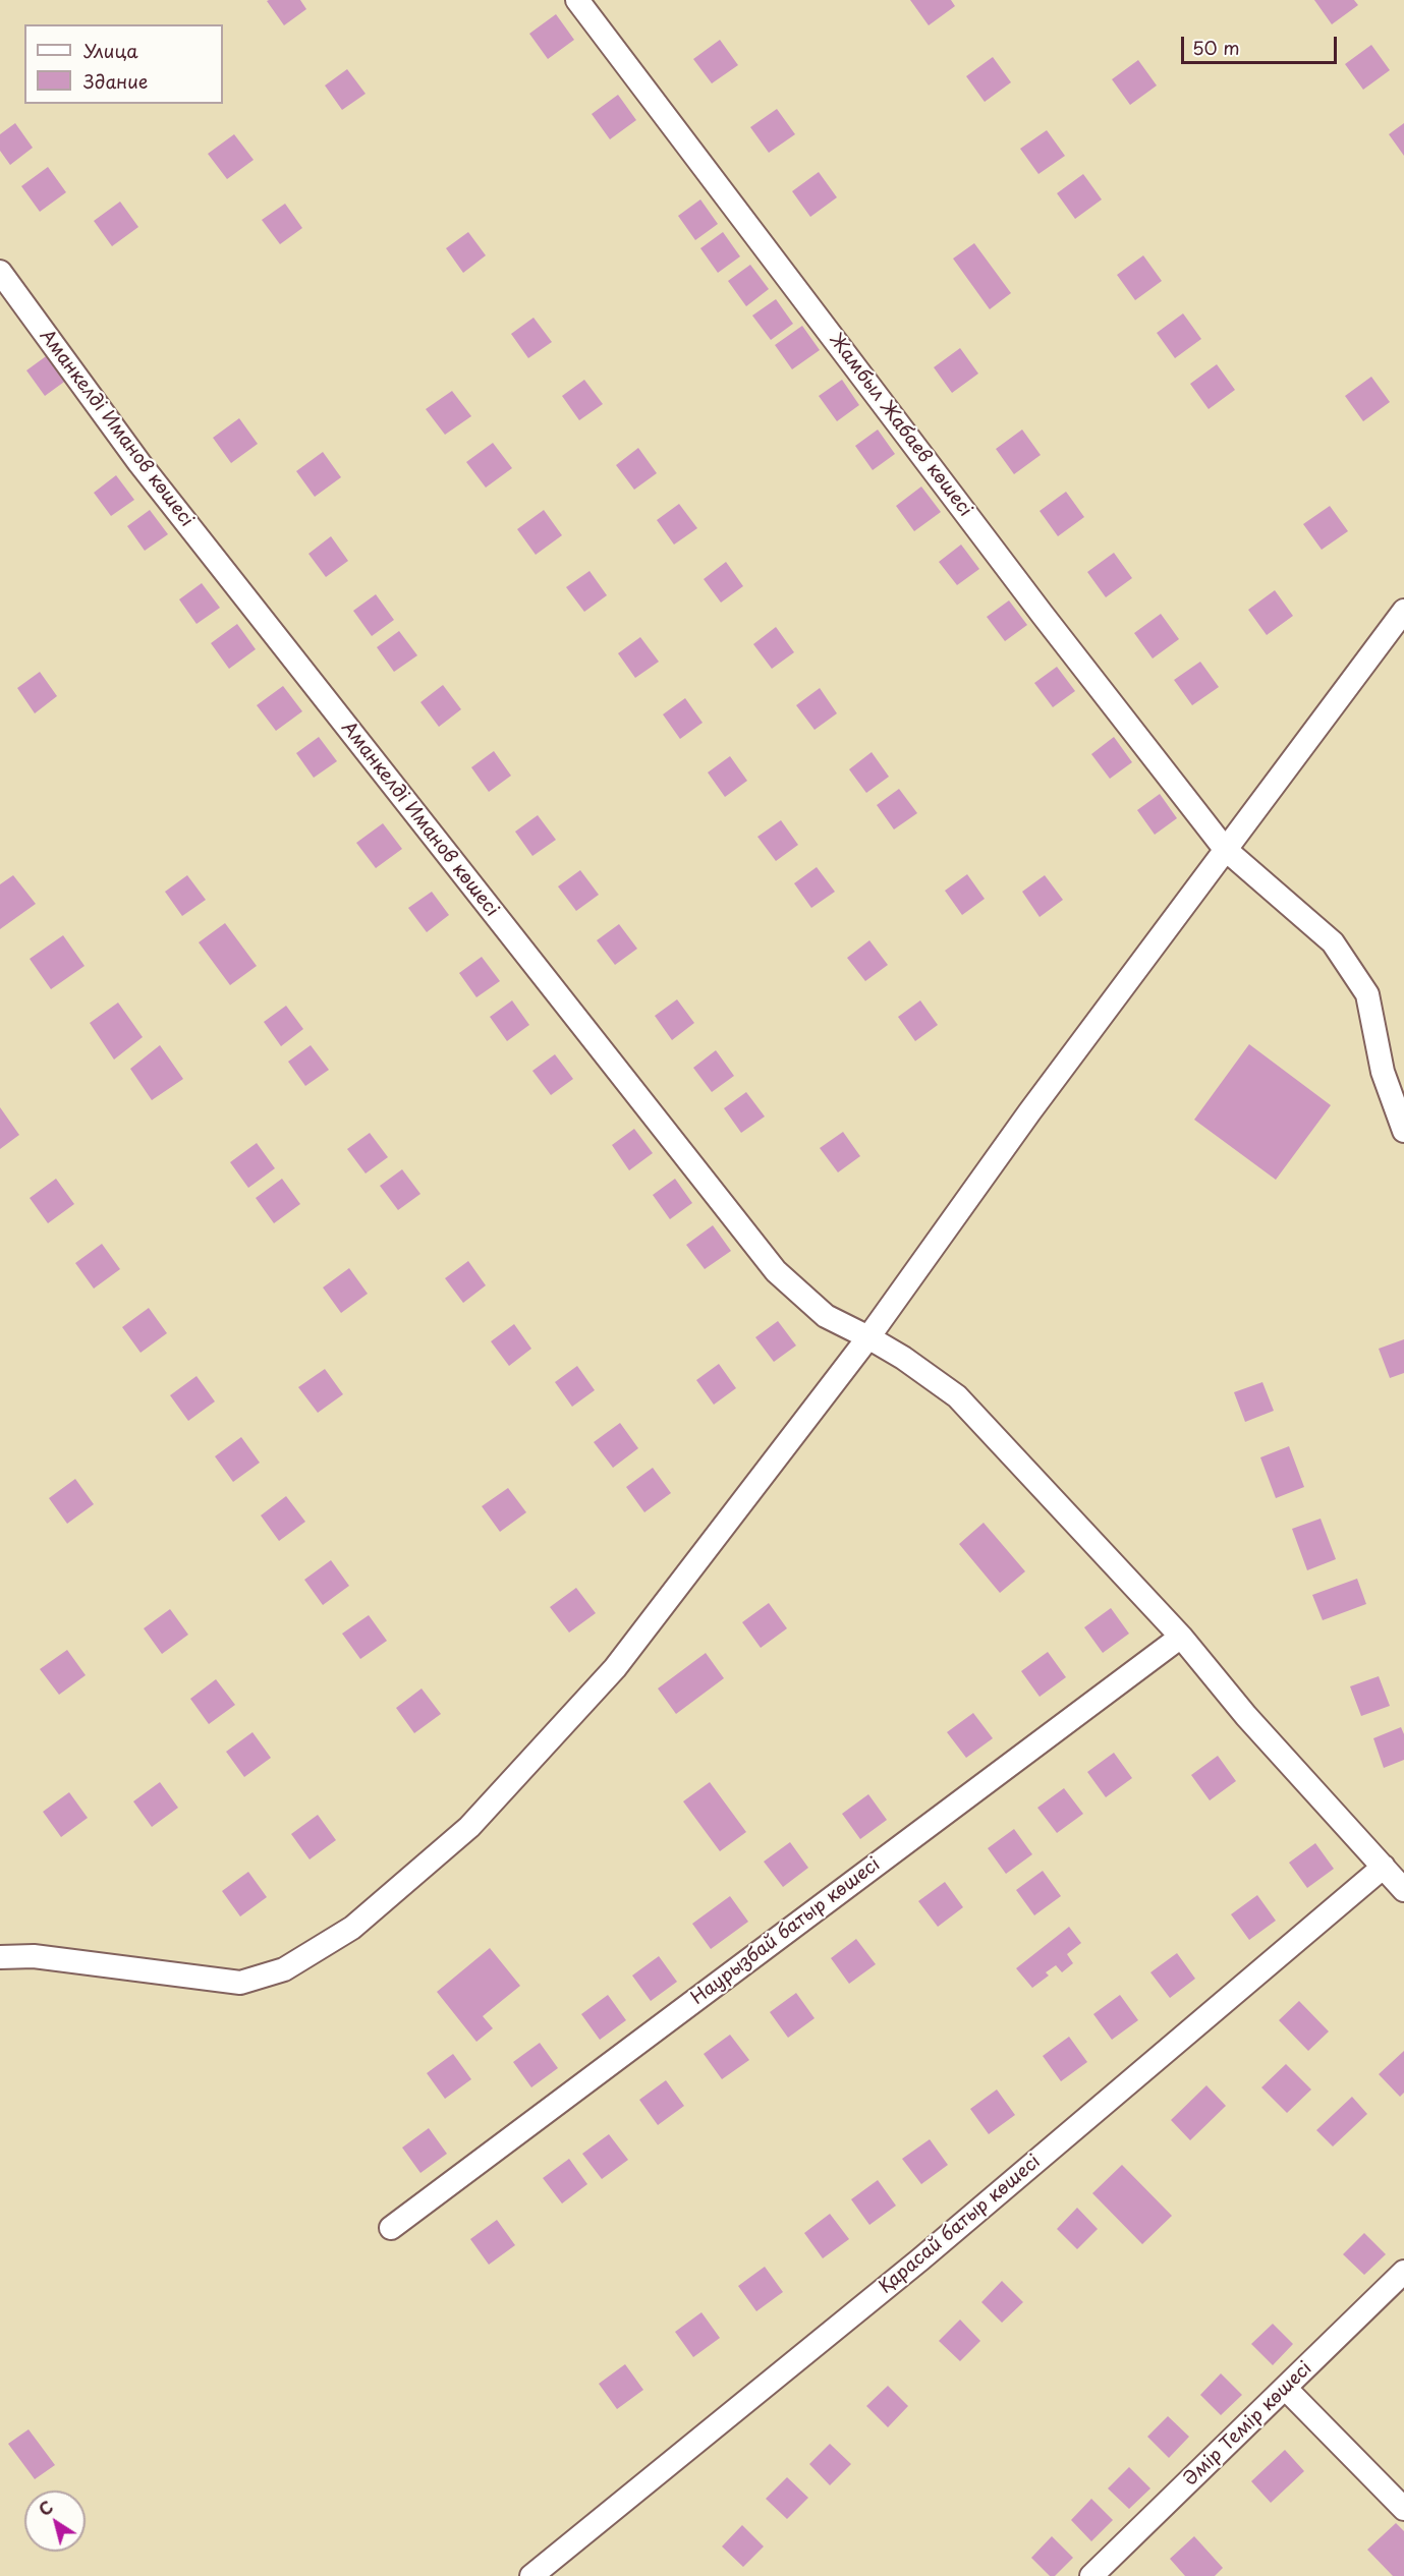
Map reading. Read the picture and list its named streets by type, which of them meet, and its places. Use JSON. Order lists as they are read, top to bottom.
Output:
{
  "streets": {
    "street": [
      "Жамбыл Жабаев көшесі",
      "Аманкелді Иманов көшесі",
      "Наурызбай батыр көшесі",
      "Қарасай батыр көшесі",
      "Әмір Темір көшесі"
    ]
  },
  "crossings": [
    ["Аманкелді Иманов көшесі", "Наурызбай батыр көшесі"],
    ["Аманкелді Иманов көшесі", "Қарасай батыр көшесі"]
  ],
  "legend": ["Улица", "Здание"],
  "scale_bar": "50 m",
  "north": "top left"
}
